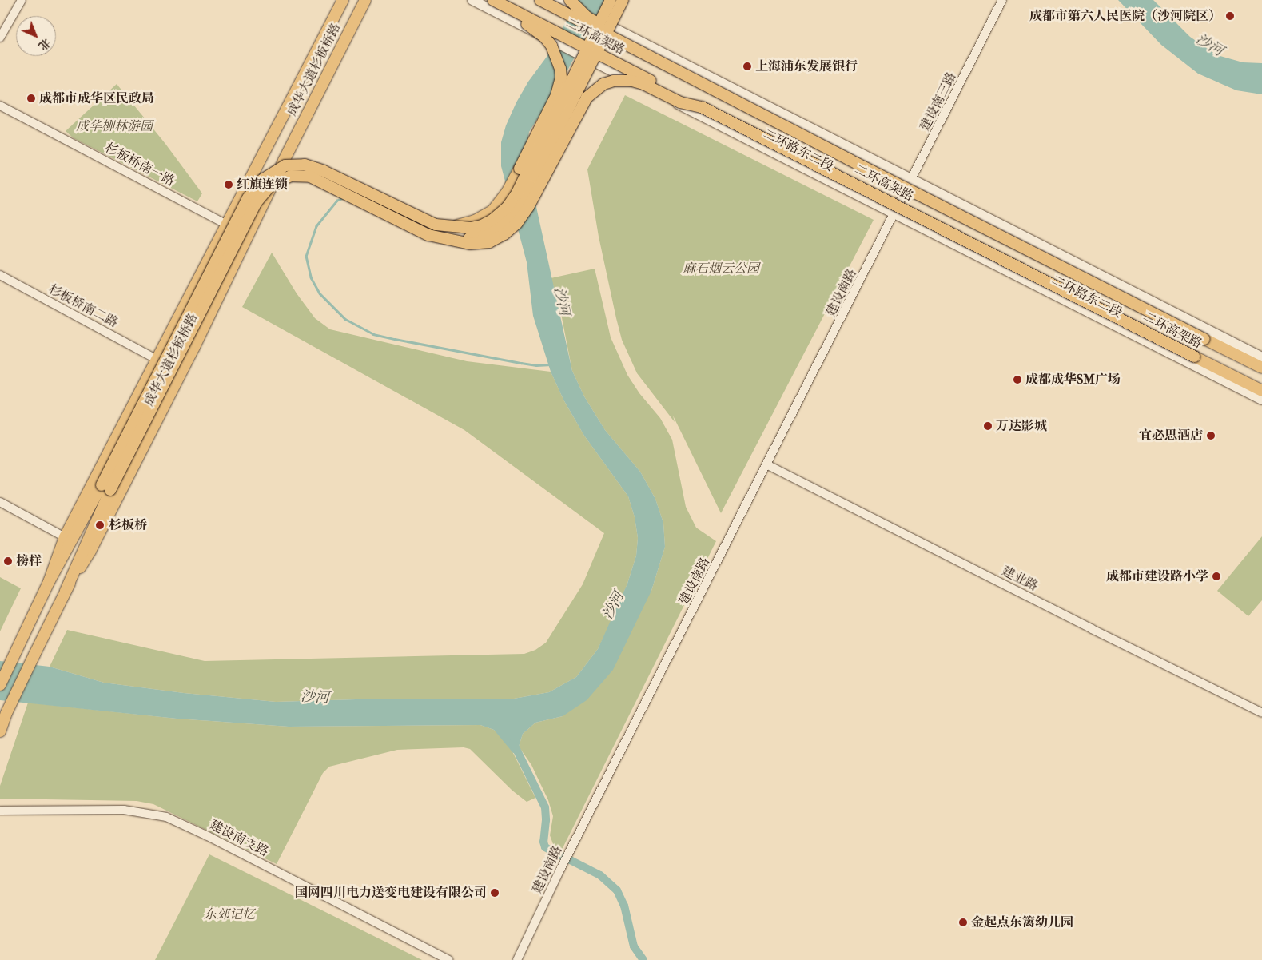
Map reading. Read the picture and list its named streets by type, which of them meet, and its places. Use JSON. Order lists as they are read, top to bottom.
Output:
{
  "streets": {
    "main road": ["二环高架路", "成华大道杉板桥路", "二环路东二段"],
    "street": [
      "建设南三路",
      "杉板桥南一路",
      "建设南路",
      "杉板桥南二路",
      "建业路",
      "建设南支路"
    ]
  },
  "crossings": [
    ["成华大道杉板桥路", "杉板桥南一路"],
    ["成华大道杉板桥路", "杉板桥南二路"],
    ["建设南三路", "二环路东二段"],
    ["建设南三路", "建设南路"],
    ["二环路东二段", "建设南路"],
    ["建设南路", "建业路"]
  ],
  "water": ["沙河"],
  "parks": ["成华柳林游园", "麻石烟云公园", "东郊记忆"],
  "places": [
    "成都市第六人民医院（沙河院区）",
    "上海浦东发展银行",
    "成都市成华区民政局",
    "红旗连锁",
    "成都成华SM广场",
    "万达影城",
    "宜必思酒店",
    "杉板桥",
    "榜样",
    "成都市建设路小学",
    "国网四川电力送变电建设有限公司",
    "金起点东篱幼儿园"
  ],
  "north": "bottom right"
}
